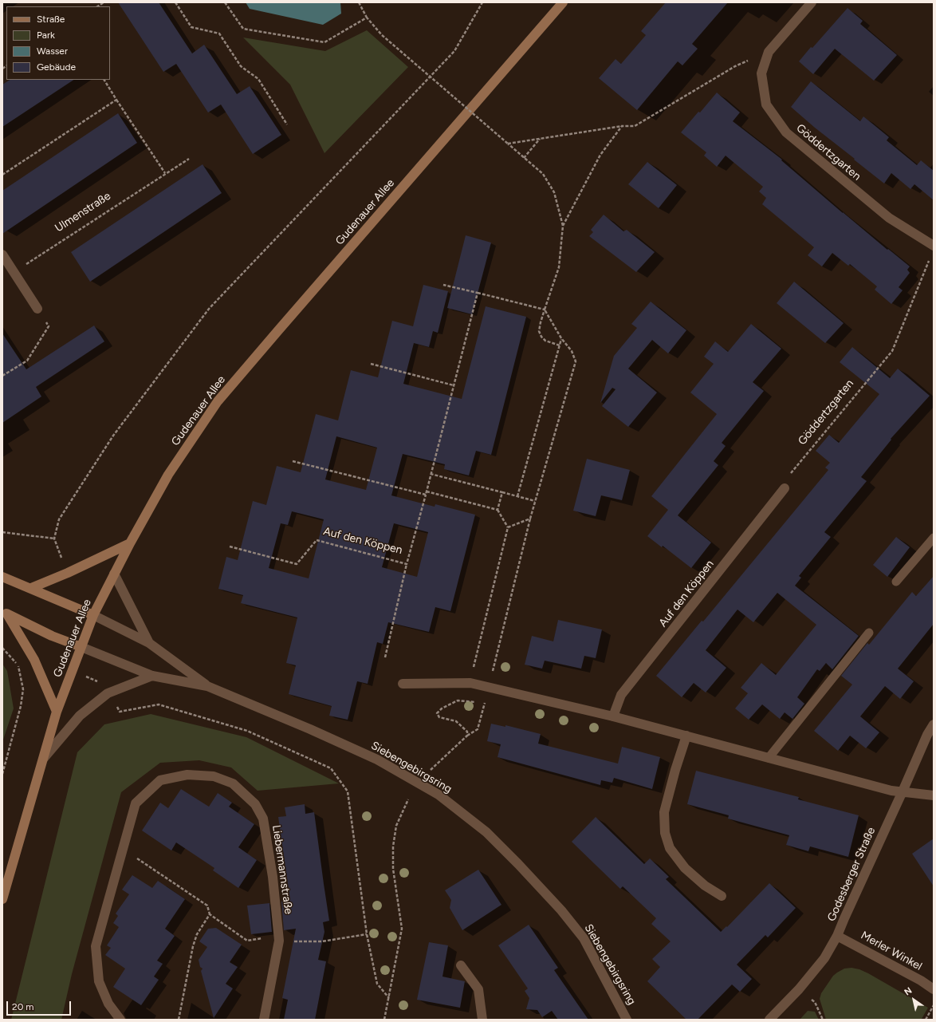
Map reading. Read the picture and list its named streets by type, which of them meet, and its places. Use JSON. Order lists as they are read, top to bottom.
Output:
{
  "streets": {
    "main road": ["Gudenauer Allee"],
    "street": [
      "Göddertzgarten",
      "Auf den Köppen",
      "Siebengebirgsring",
      "Liebermannstraße",
      "Godesberger Straße",
      "Merler Winkel"
    ],
    "path": ["Ulmenstraße"]
  },
  "crossings": [
    ["Göddertzgarten", "Auf den Köppen"],
    ["Gudenauer Allee", "Siebengebirgsring"],
    ["Godesberger Straße", "Merler Winkel"]
  ],
  "legend": [
    "Straße",
    "Park",
    "Wasser",
    "Gebäude"
  ],
  "scale_bar": "20 m",
  "north": "top left"
}
